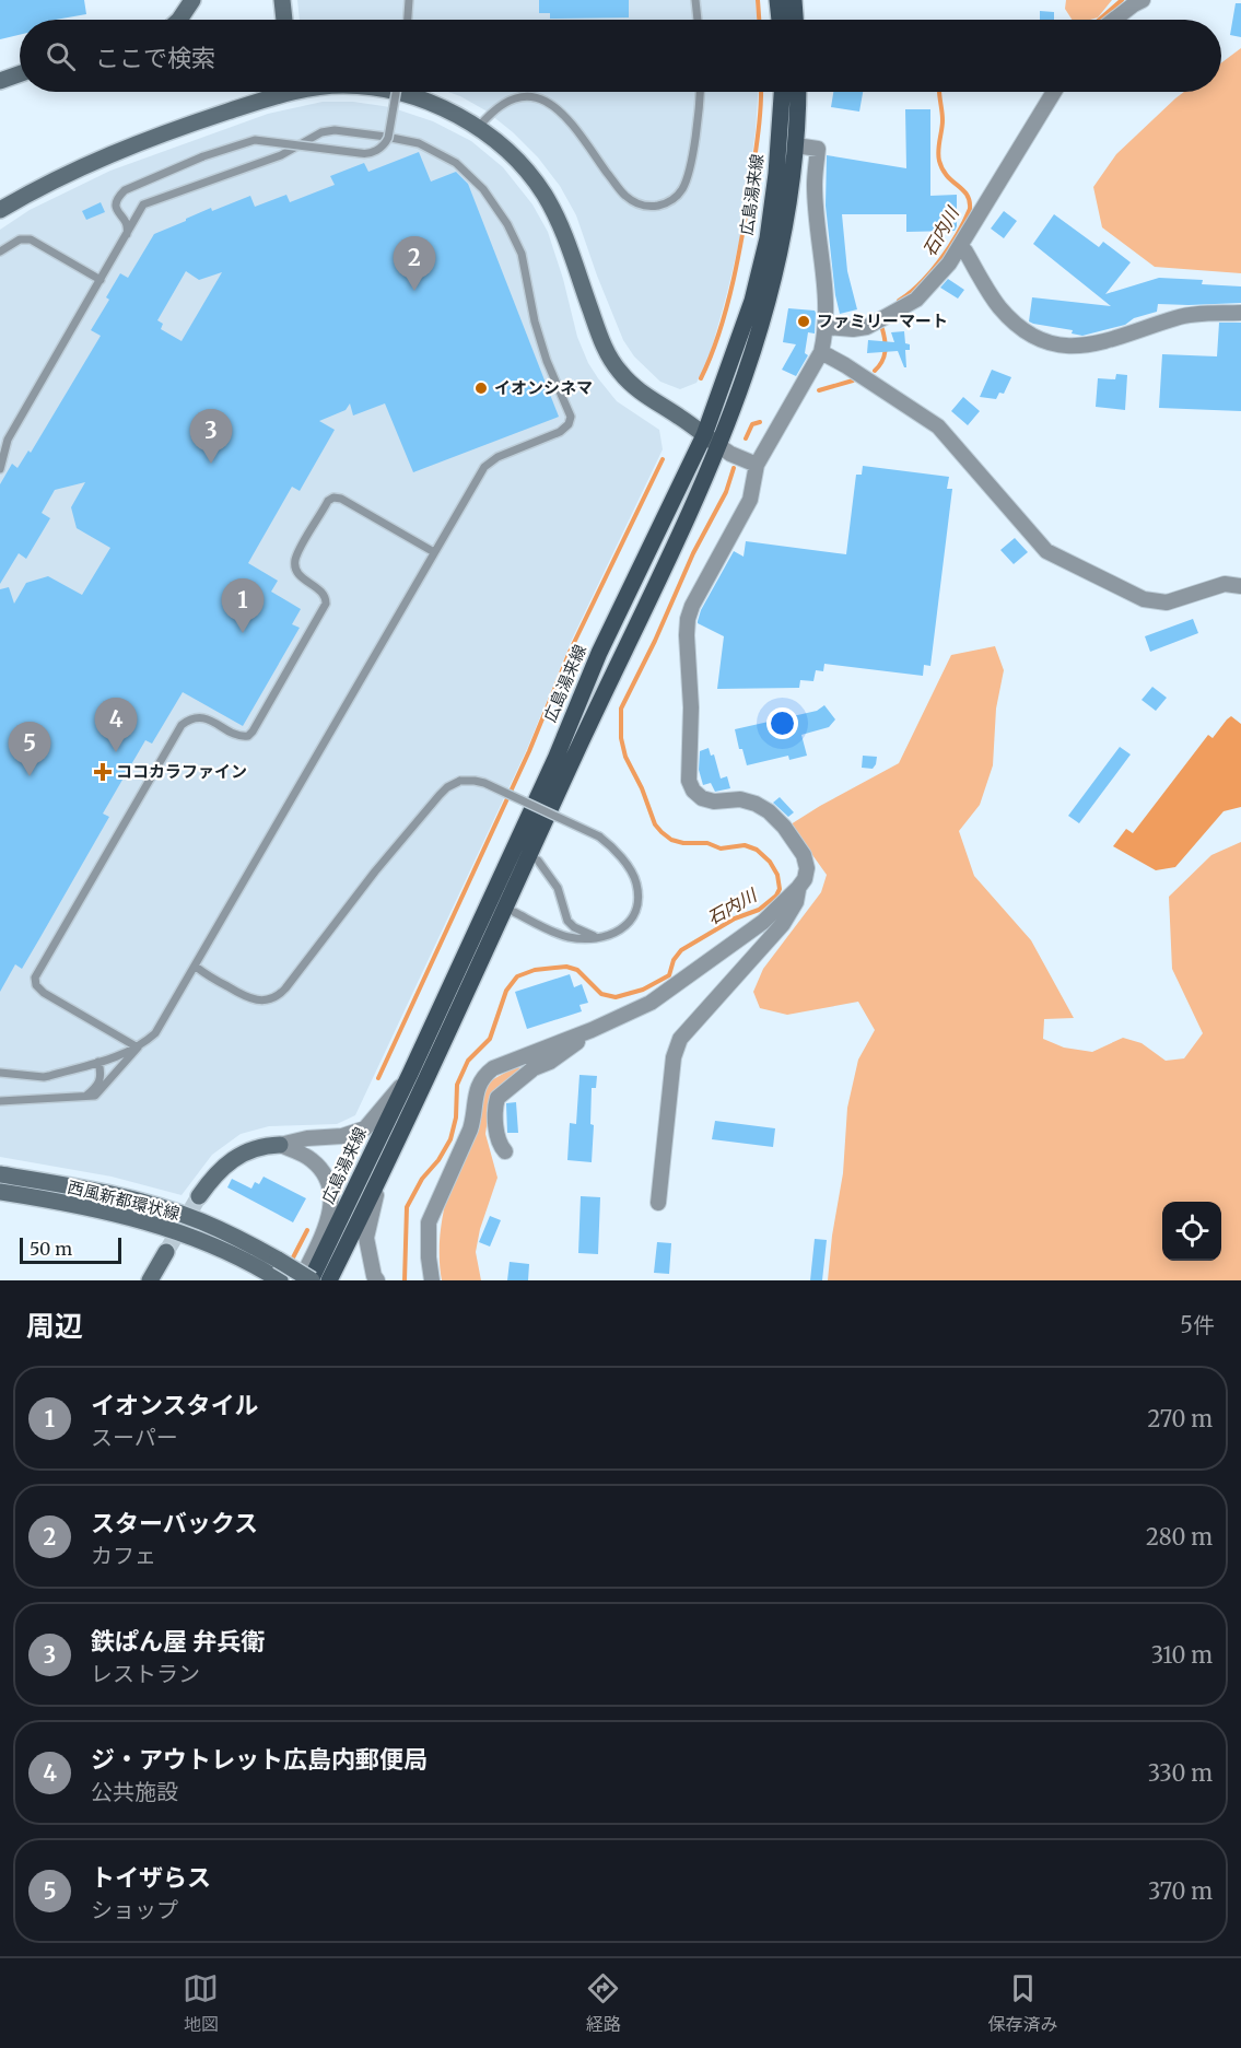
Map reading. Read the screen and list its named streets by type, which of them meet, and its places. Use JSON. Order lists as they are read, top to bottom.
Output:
{
  "streets": {
    "main road": ["広島湯来線"],
    "street": ["西風新都環状線"]
  },
  "crossings": [
    ["広島湯来線", "西風新都環状線"]
  ],
  "water": ["石内川"],
  "places": {
    "other": ["ファミリーマート", "イオンシネマ"],
    "health": ["ココカラファイン"]
  },
  "scale_bar": "50 m",
  "page": {
    "search": "ここで検索",
    "pins": [
      "2",
      "3",
      "1",
      "4",
      "5"
    ],
    "scale": "50 m",
    "heading": ["周辺", "5件"],
    "list": [
      {
        "mark": "1",
        "name": "イオンスタイル",
        "note": "スーパー",
        "value": "270 m"
      },
      {
        "mark": "2",
        "name": "スターバックス",
        "note": "カフェ",
        "value": "280 m"
      },
      {
        "mark": "3",
        "name": "鉄ぱん屋 弁兵衛",
        "note": "レストラン",
        "value": "310 m"
      },
      {
        "mark": "4",
        "name": "ジ・アウトレット広島内郵便局",
        "note": "公共施設",
        "value": "330 m"
      },
      {
        "mark": "5",
        "name": "トイザらス",
        "note": "ショップ",
        "value": "370 m"
      }
    ],
    "nav": ["地図", "経路", "保存済み"]
  }
}
